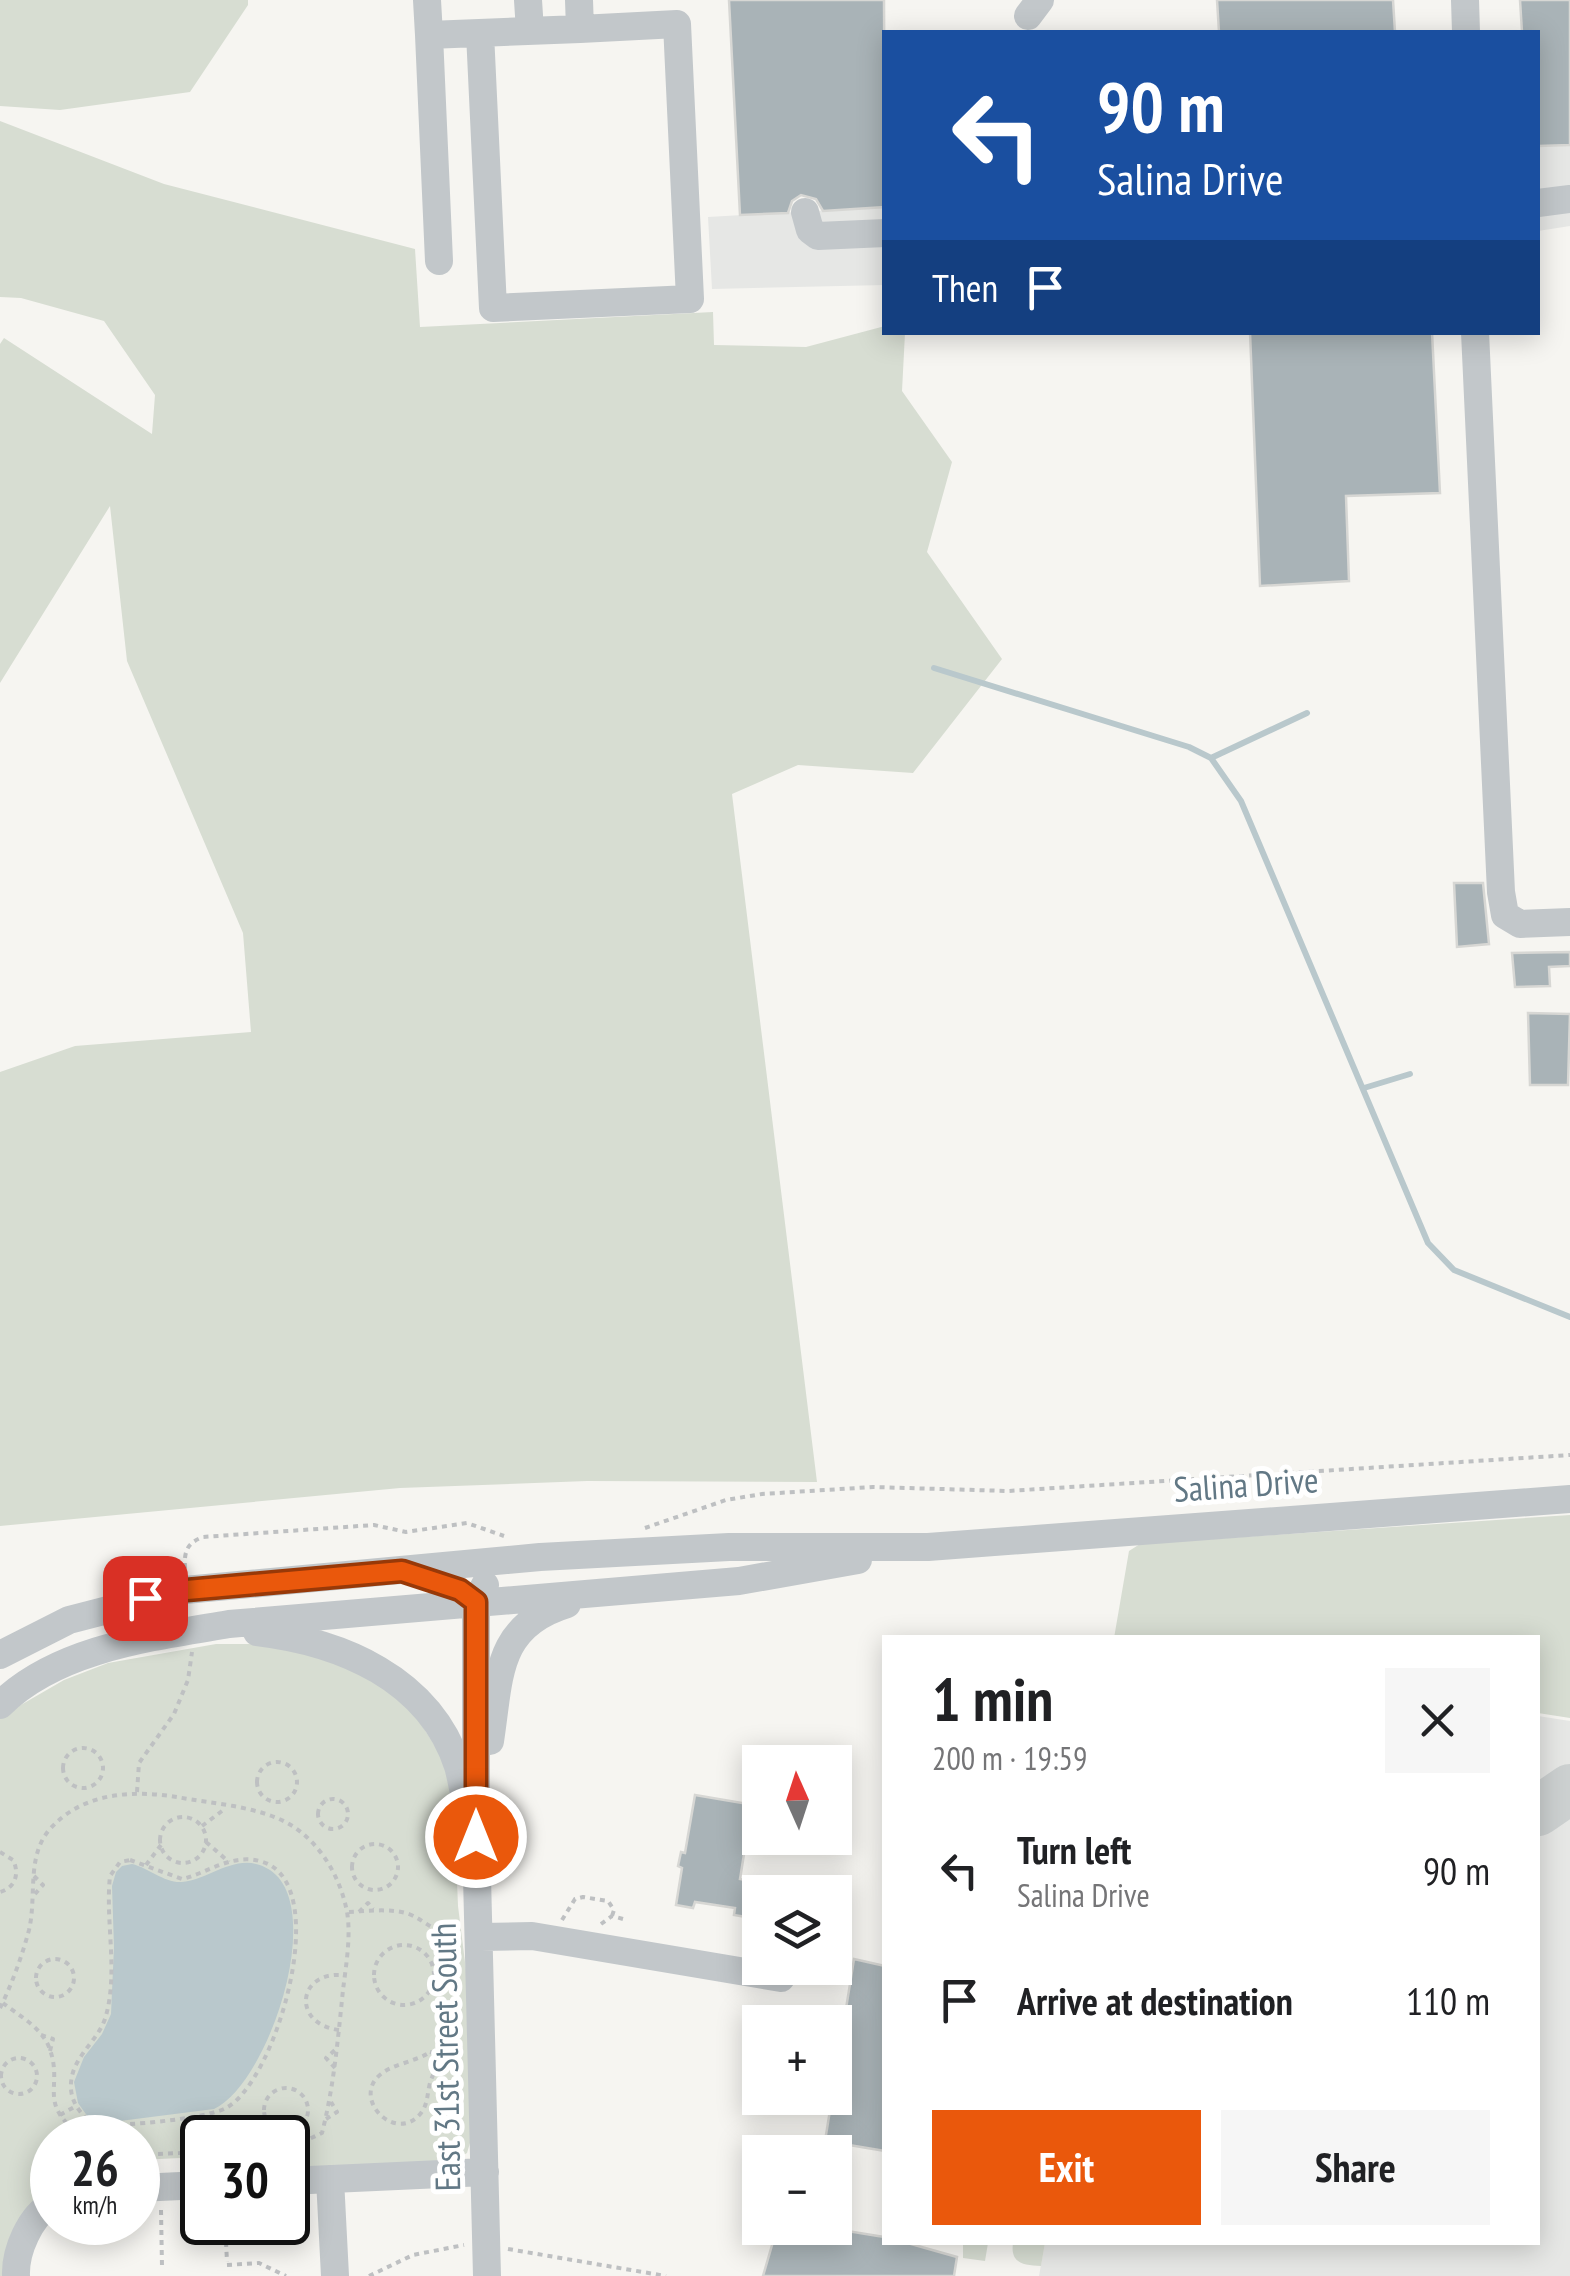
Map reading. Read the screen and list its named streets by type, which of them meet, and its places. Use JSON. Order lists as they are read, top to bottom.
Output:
{
  "streets": {
    "street": ["Salina Drive", "East 31st Street South"]
  },
  "crossings": [
    ["Salina Drive", "East 31st Street South"]
  ],
  "north": "top",
  "page": {
    "turn": ["90 m", "Salina Drive"],
    "then": "Then",
    "heading": ["1 min", "200 m · 19:59"],
    "map_buttons": ["+", "−"],
    "list": [
      {
        "name": "Turn left",
        "note": "Salina Drive",
        "value": "90 m"
      },
      {
        "name": "Arrive at destination",
        "value": "110 m"
      }
    ],
    "buttons": ["Exit", "Share"],
    "speed": "26 km/h",
    "limit": "30"
  }
}
